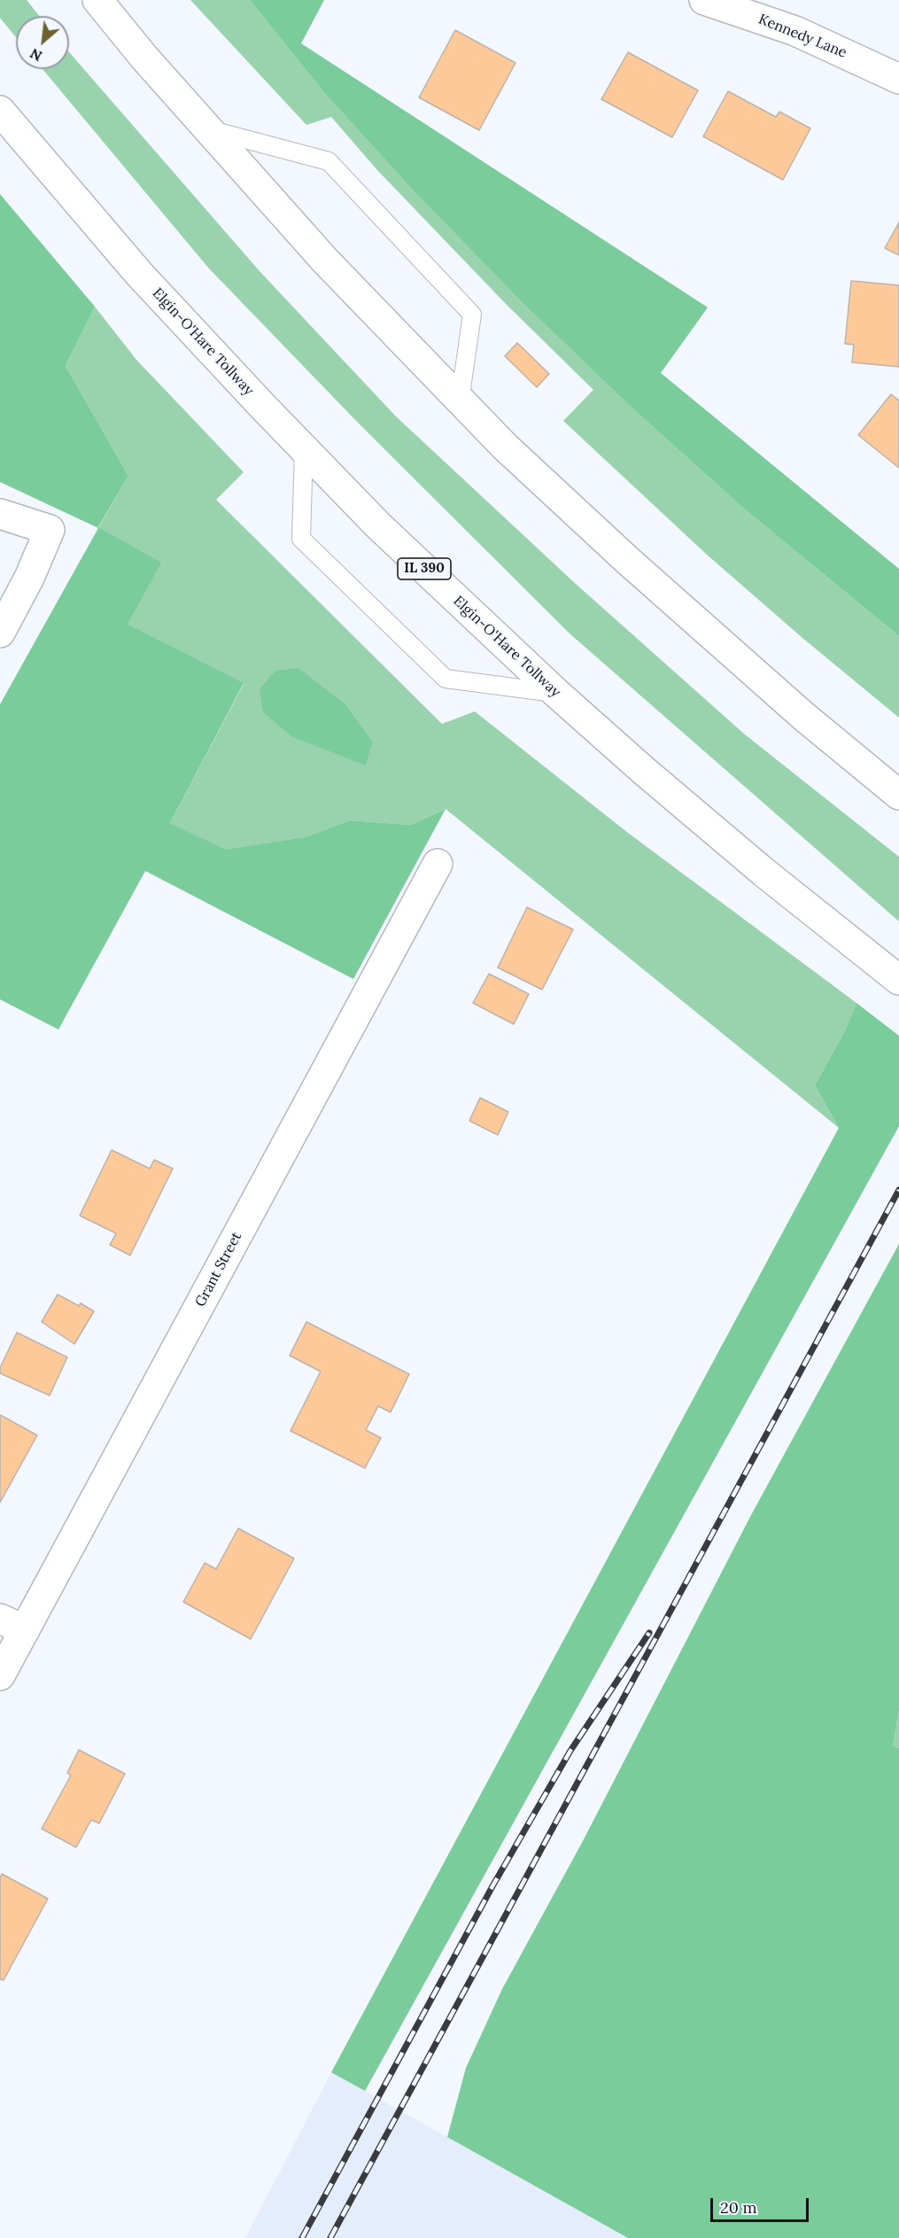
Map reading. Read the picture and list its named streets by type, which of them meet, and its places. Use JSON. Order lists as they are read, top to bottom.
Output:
{
  "streets": {
    "main road": [
      "Kennedy Lane",
      "Elgin-O'Hare Tollway",
      "IL 390",
      "Grant Street"
    ]
  },
  "scale_bar": "20 m",
  "north": "bottom left"
}
